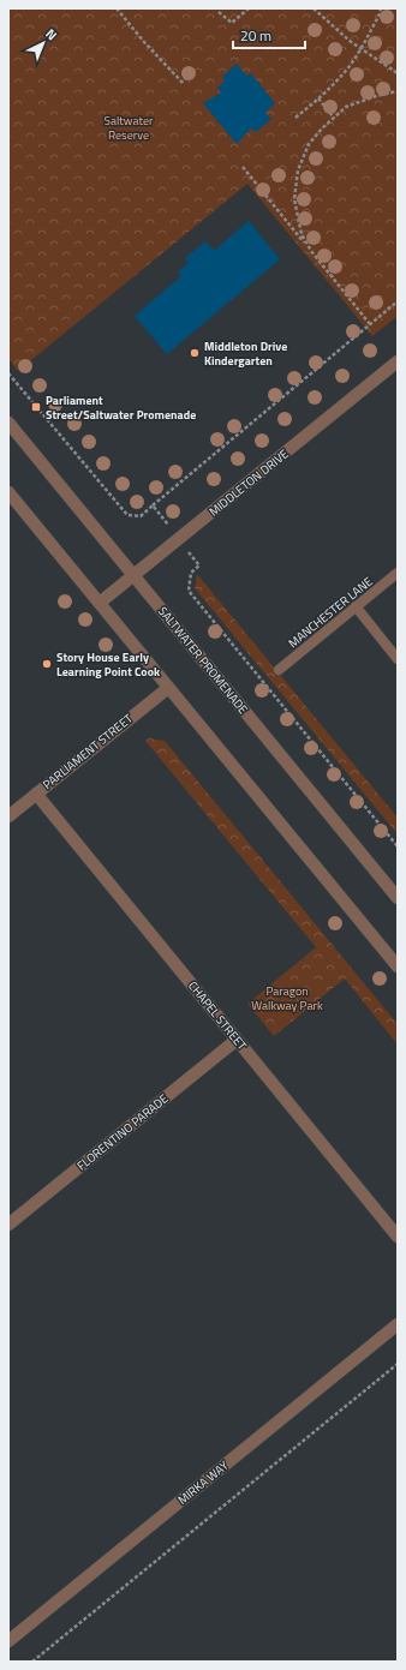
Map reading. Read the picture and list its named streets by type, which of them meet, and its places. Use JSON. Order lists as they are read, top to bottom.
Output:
{
  "streets": {
    "street": [
      "MIDDLETON DRIVE",
      "SALTWATER PROMENADE",
      "PARLIAMENT STREET",
      "CHAPEL STREET",
      "FLORENTINO PARADE",
      "MIRKA WAY"
    ],
    "lane": ["MANCHESTER LANE"]
  },
  "crossings": [
    ["MIDDLETON DRIVE", "SALTWATER PROMENADE"],
    ["PARLIAMENT STREET", "CHAPEL STREET"],
    ["CHAPEL STREET", "FLORENTINO PARADE"]
  ],
  "parks": ["Saltwater Reserve", "Paragon Walkway Park"],
  "places": {
    "other": ["Middleton Drive Kindergarten", "Story House Early Learning Point Cook"],
    "transit": ["Parliament Street/Saltwater Promenade"]
  },
  "scale_bar": "20 m",
  "north": "top right"
}
